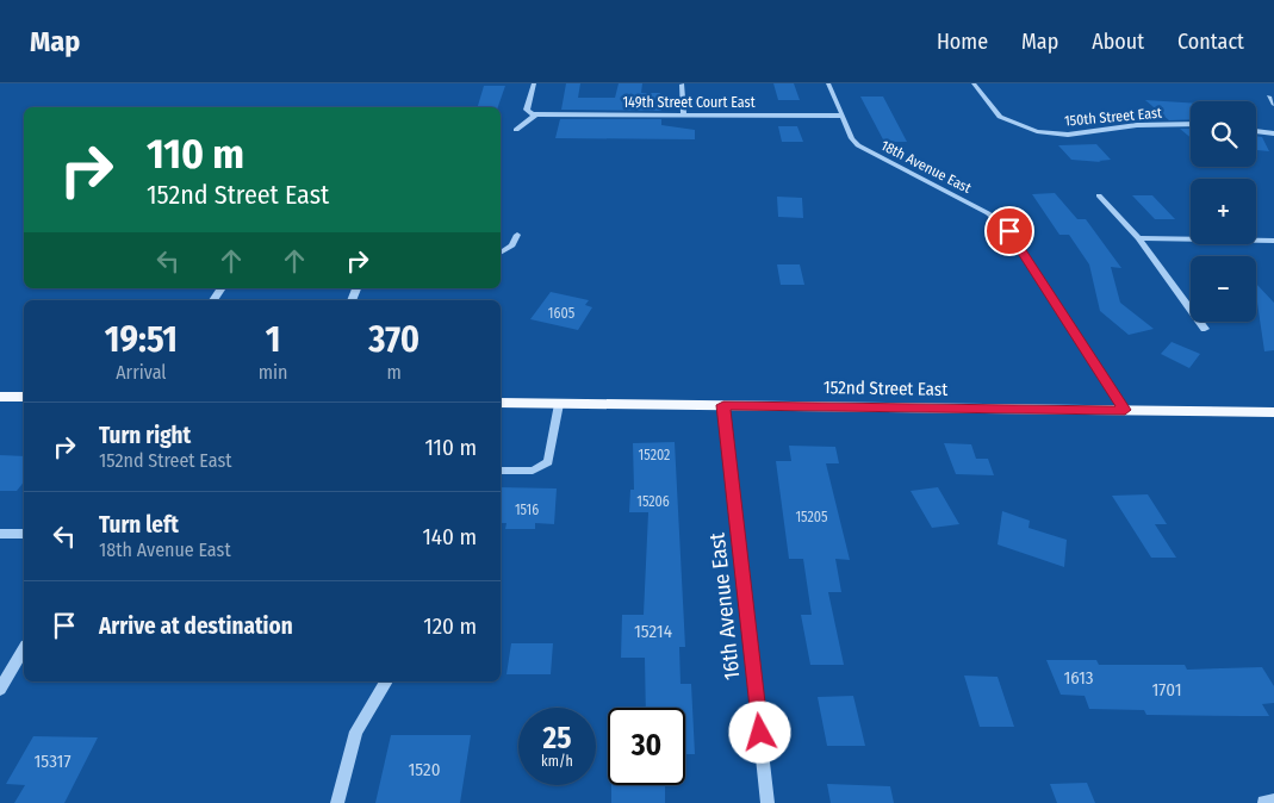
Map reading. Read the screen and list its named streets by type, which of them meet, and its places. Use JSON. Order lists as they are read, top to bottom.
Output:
{
  "streets": {
    "main road": ["152nd Street East"],
    "street": [
      "149th Street Court East",
      "150th Street East",
      "18th Avenue East",
      "16th Avenue East"
    ]
  },
  "crossings": [
    ["149th Street Court East", "18th Avenue East"],
    ["18th Avenue East", "152nd Street East"],
    ["152nd Street East", "16th Avenue East"]
  ],
  "house_numbers": [
    "1605",
    "15202",
    "15206",
    "1516",
    "15205",
    "15214",
    "1613",
    "1701",
    "15317",
    "1520"
  ],
  "page": {
    "header": "Map",
    "nav": [
      "Home",
      "Map",
      "About",
      "Contact"
    ],
    "map_buttons": ["+", "−"],
    "turn": ["110 m", "152nd Street East"],
    "eta": [
      "19:51",
      "Arrival",
      "1",
      "min",
      "370",
      "m"
    ],
    "list": [
      {
        "name": "Turn right",
        "note": "152nd Street East",
        "value": "110 m"
      },
      {
        "name": "Turn left",
        "note": "18th Avenue East",
        "value": "140 m"
      },
      {
        "name": "Arrive at destination",
        "value": "120 m"
      }
    ],
    "speed": "25 km/h",
    "limit": "30"
  }
}
